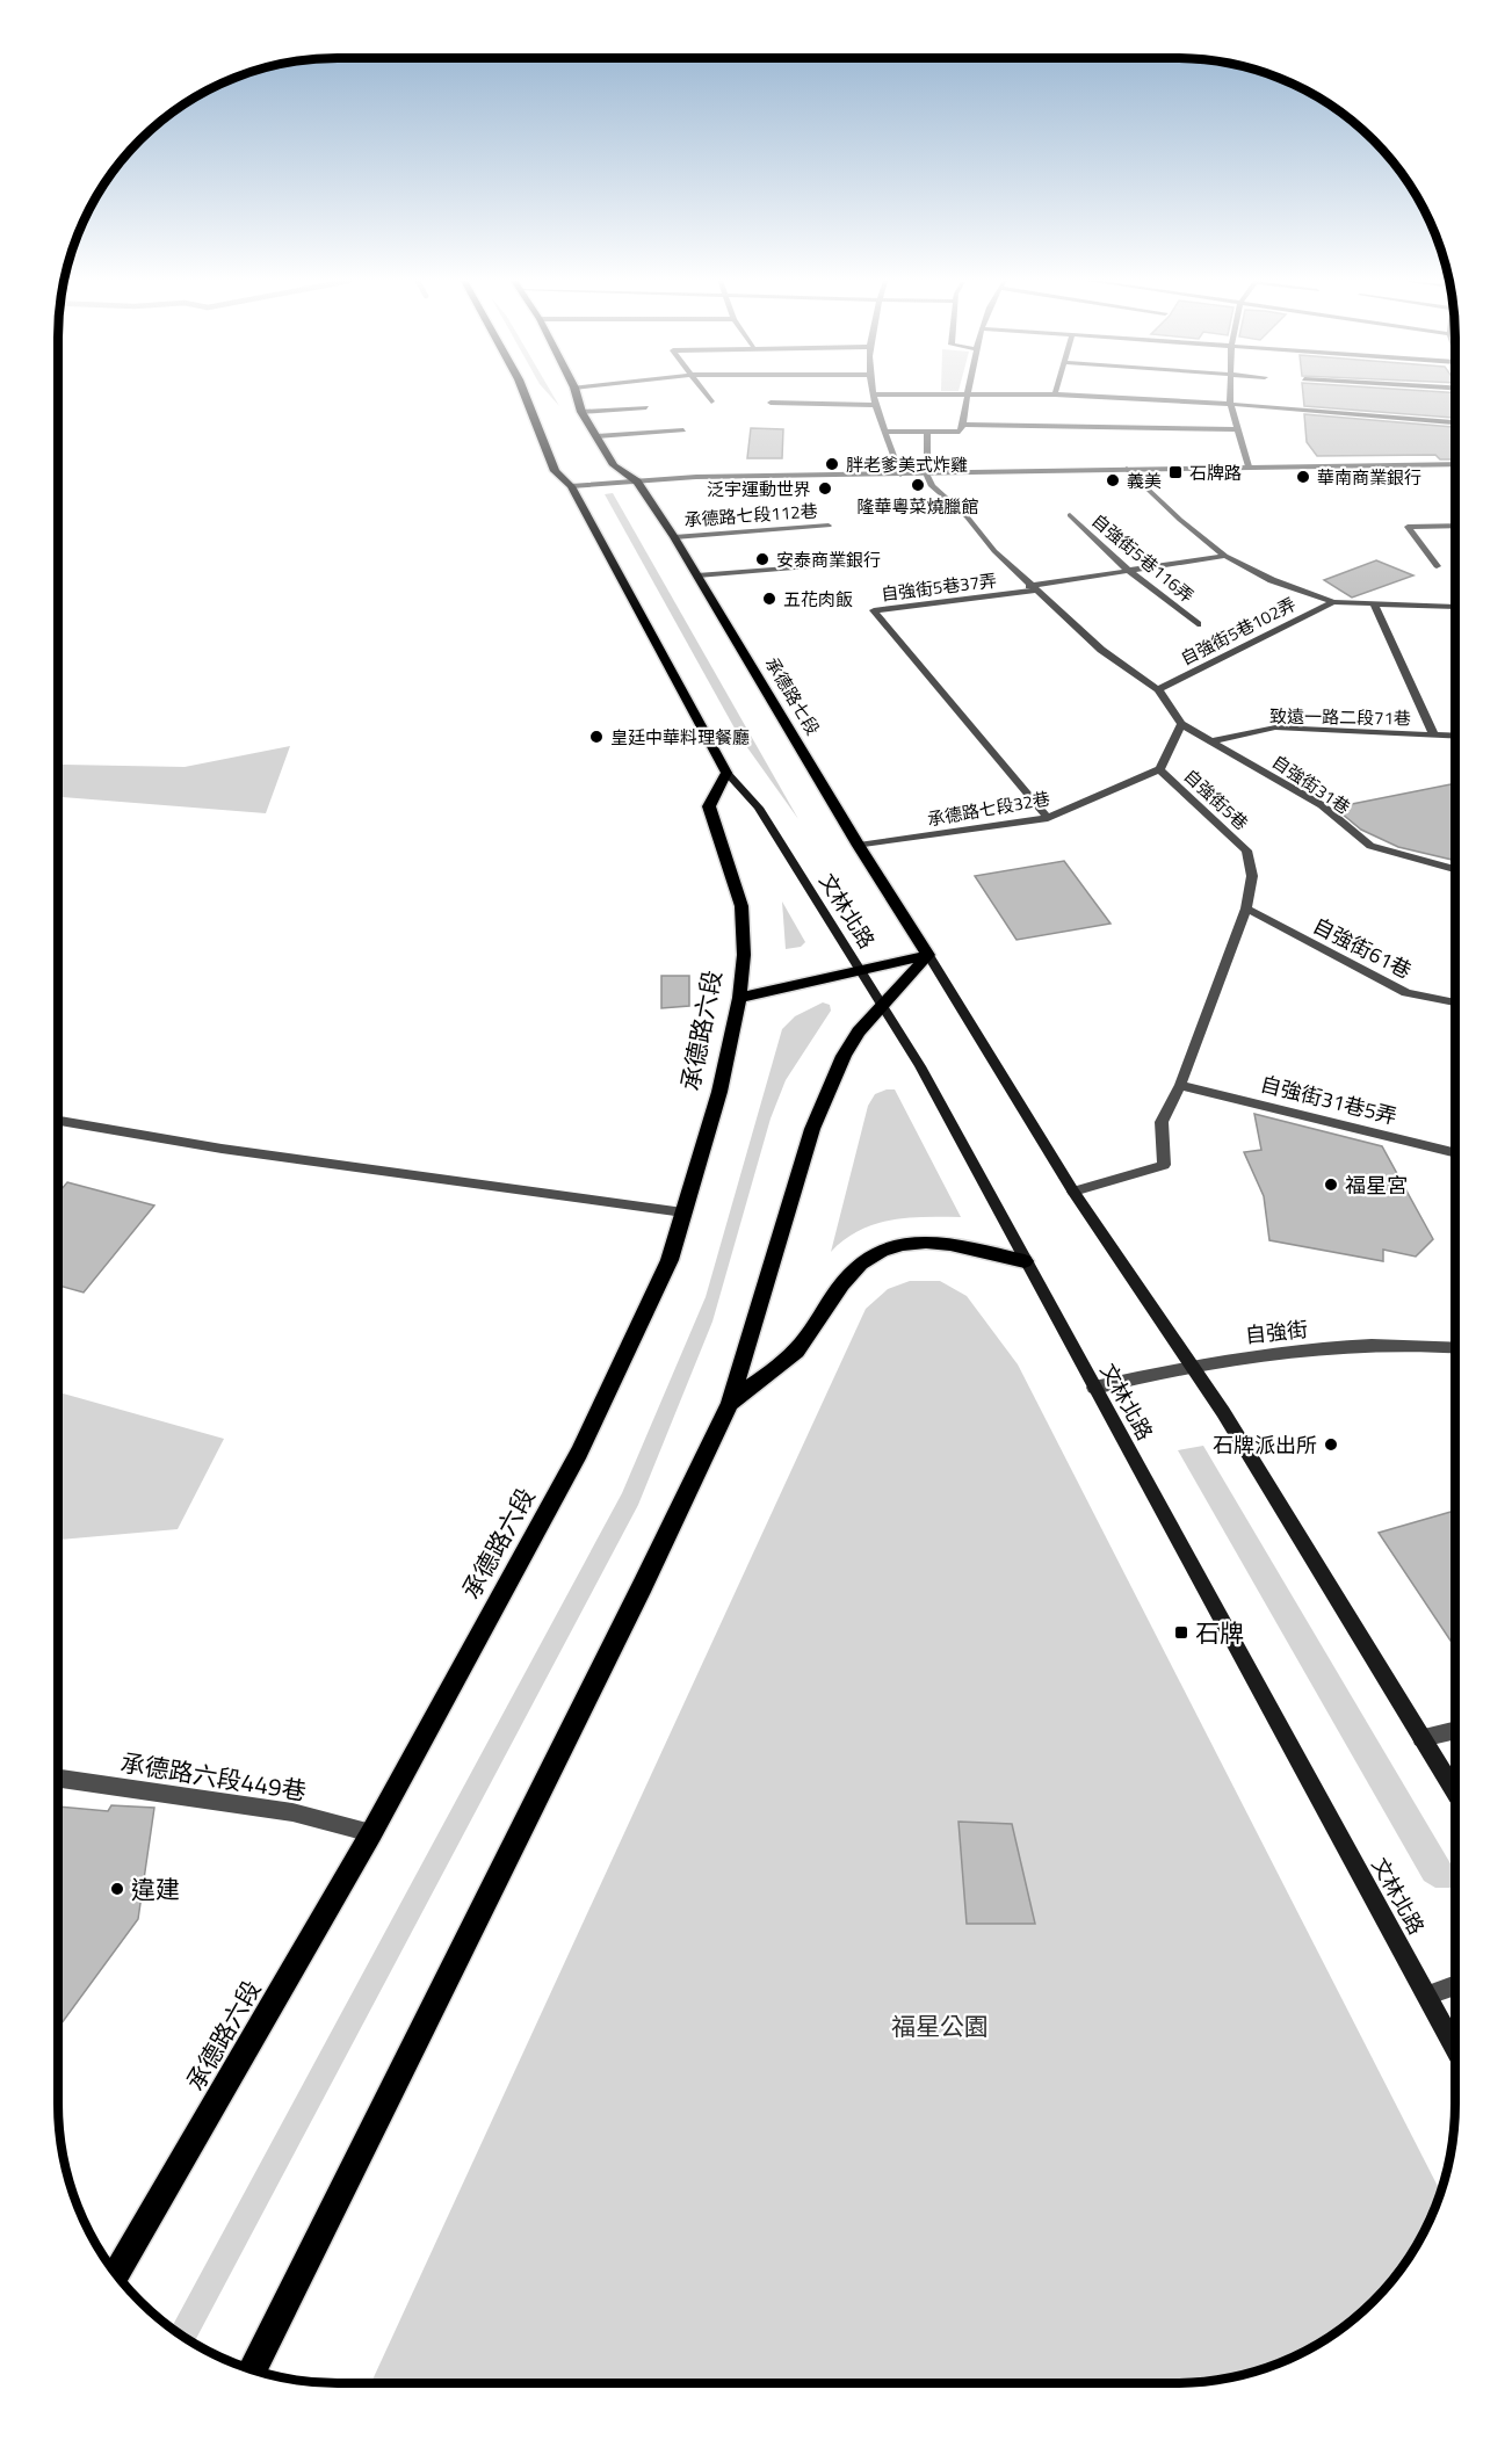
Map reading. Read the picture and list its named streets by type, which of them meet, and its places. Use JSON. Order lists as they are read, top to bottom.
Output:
{
  "streets": {
    "main road": ["承德路七段", "文林北路", "承德路六段"],
    "street": [
      "承德路七段112巷",
      "自強街5巷116弄",
      "自強街5巷37弄",
      "自強街5巷102弄",
      "致遠一路二段71巷",
      "自強街31巷",
      "自強街5巷",
      "承德路七段32巷",
      "自強街61巷",
      "自強街31巷5弄",
      "自強街",
      "承德路六段449巷"
    ]
  },
  "crossings": [
    ["承德路七段112巷", "承德路七段"],
    ["自強街5巷37弄", "承德路七段32巷"],
    ["承德路七段", "承德路七段32巷"],
    ["致遠一路二段71巷", "自強街31巷"],
    ["自強街31巷", "自強街5巷"],
    ["自強街5巷", "承德路七段32巷"],
    ["自強街5巷", "自強街61巷"],
    ["自強街5巷", "自強街31巷5弄"],
    ["文林北路", "承德路六段"],
    ["文林北路", "自強街"],
    ["承德路六段", "承德路六段449巷"]
  ],
  "parks": ["福星公園"],
  "places": {
    "other": [
      "胖老爹美式炸雞",
      "華南商業銀行",
      "義美",
      "隆華粵菜燒臘館",
      "泛宇運動世界",
      "安泰商業銀行",
      "五花肉飯",
      "皇廷中華料理餐廳",
      "福星宮",
      "石牌派出所",
      "違建"
    ],
    "transit": ["石牌路", "石牌"]
  }
}
